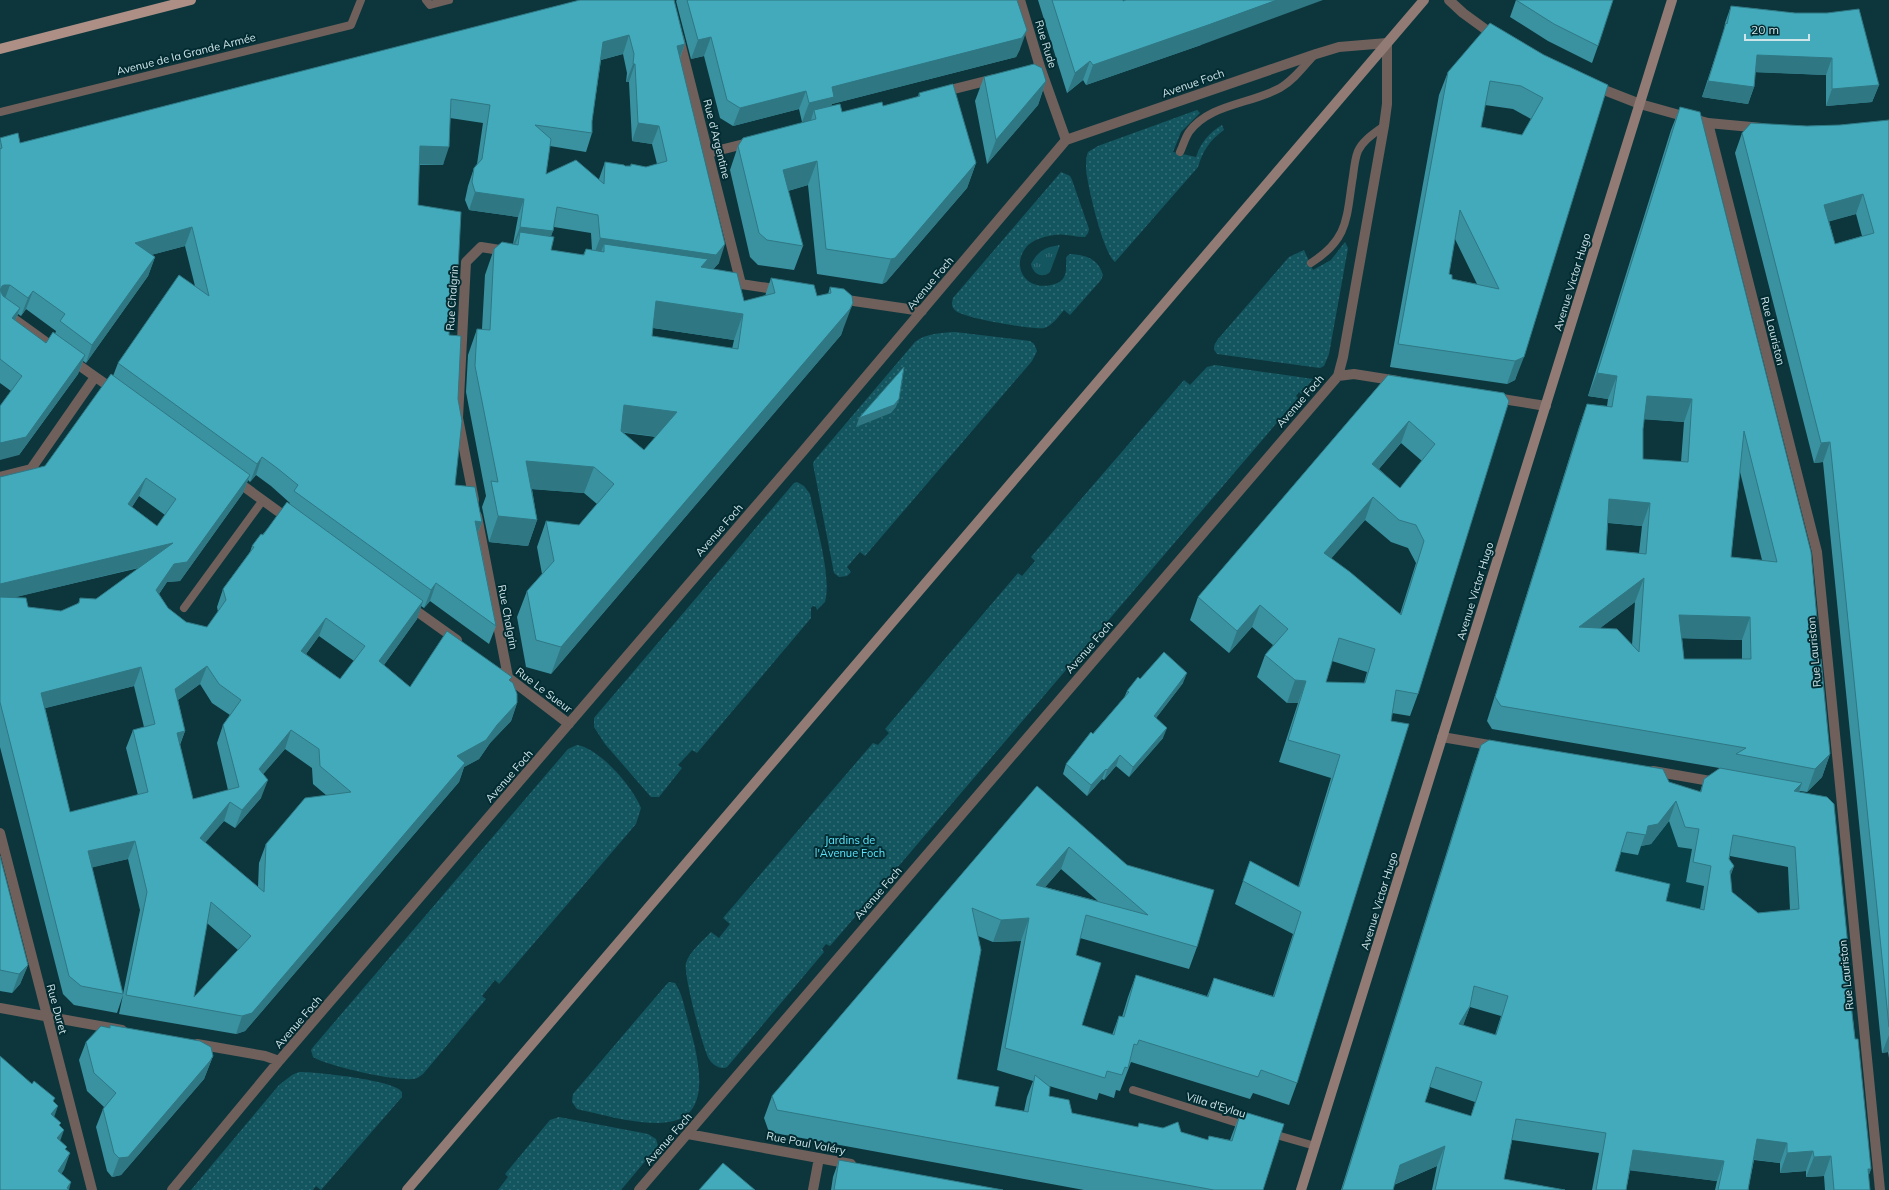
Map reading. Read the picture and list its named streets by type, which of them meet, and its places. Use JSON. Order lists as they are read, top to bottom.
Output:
{
  "streets": {
    "main road": ["Avenue Victor Hugo"],
    "street": [
      "Rue Rude",
      "Avenue Foch",
      "Rue d'Argentine",
      "Rue Chalgrin",
      "Rue Lauriston",
      "Rue Le Sueur",
      "Rue Duret",
      "Rue Paul Valéry"
    ],
    "lane": ["Avenue de la Grande Armée", "Villa d'Eylau"]
  },
  "crossings": [
    ["Rue Rude", "Avenue Foch"],
    ["Avenue Foch", "Rue Le Sueur"],
    ["Avenue Foch", "Rue Paul Valéry"],
    ["Avenue Victor Hugo", "Villa d'Eylau"],
    ["Rue Chalgrin", "Rue Le Sueur"]
  ],
  "parks": ["Jardins de l'Avenue Foch"],
  "scale_bar": "20 m"
}
